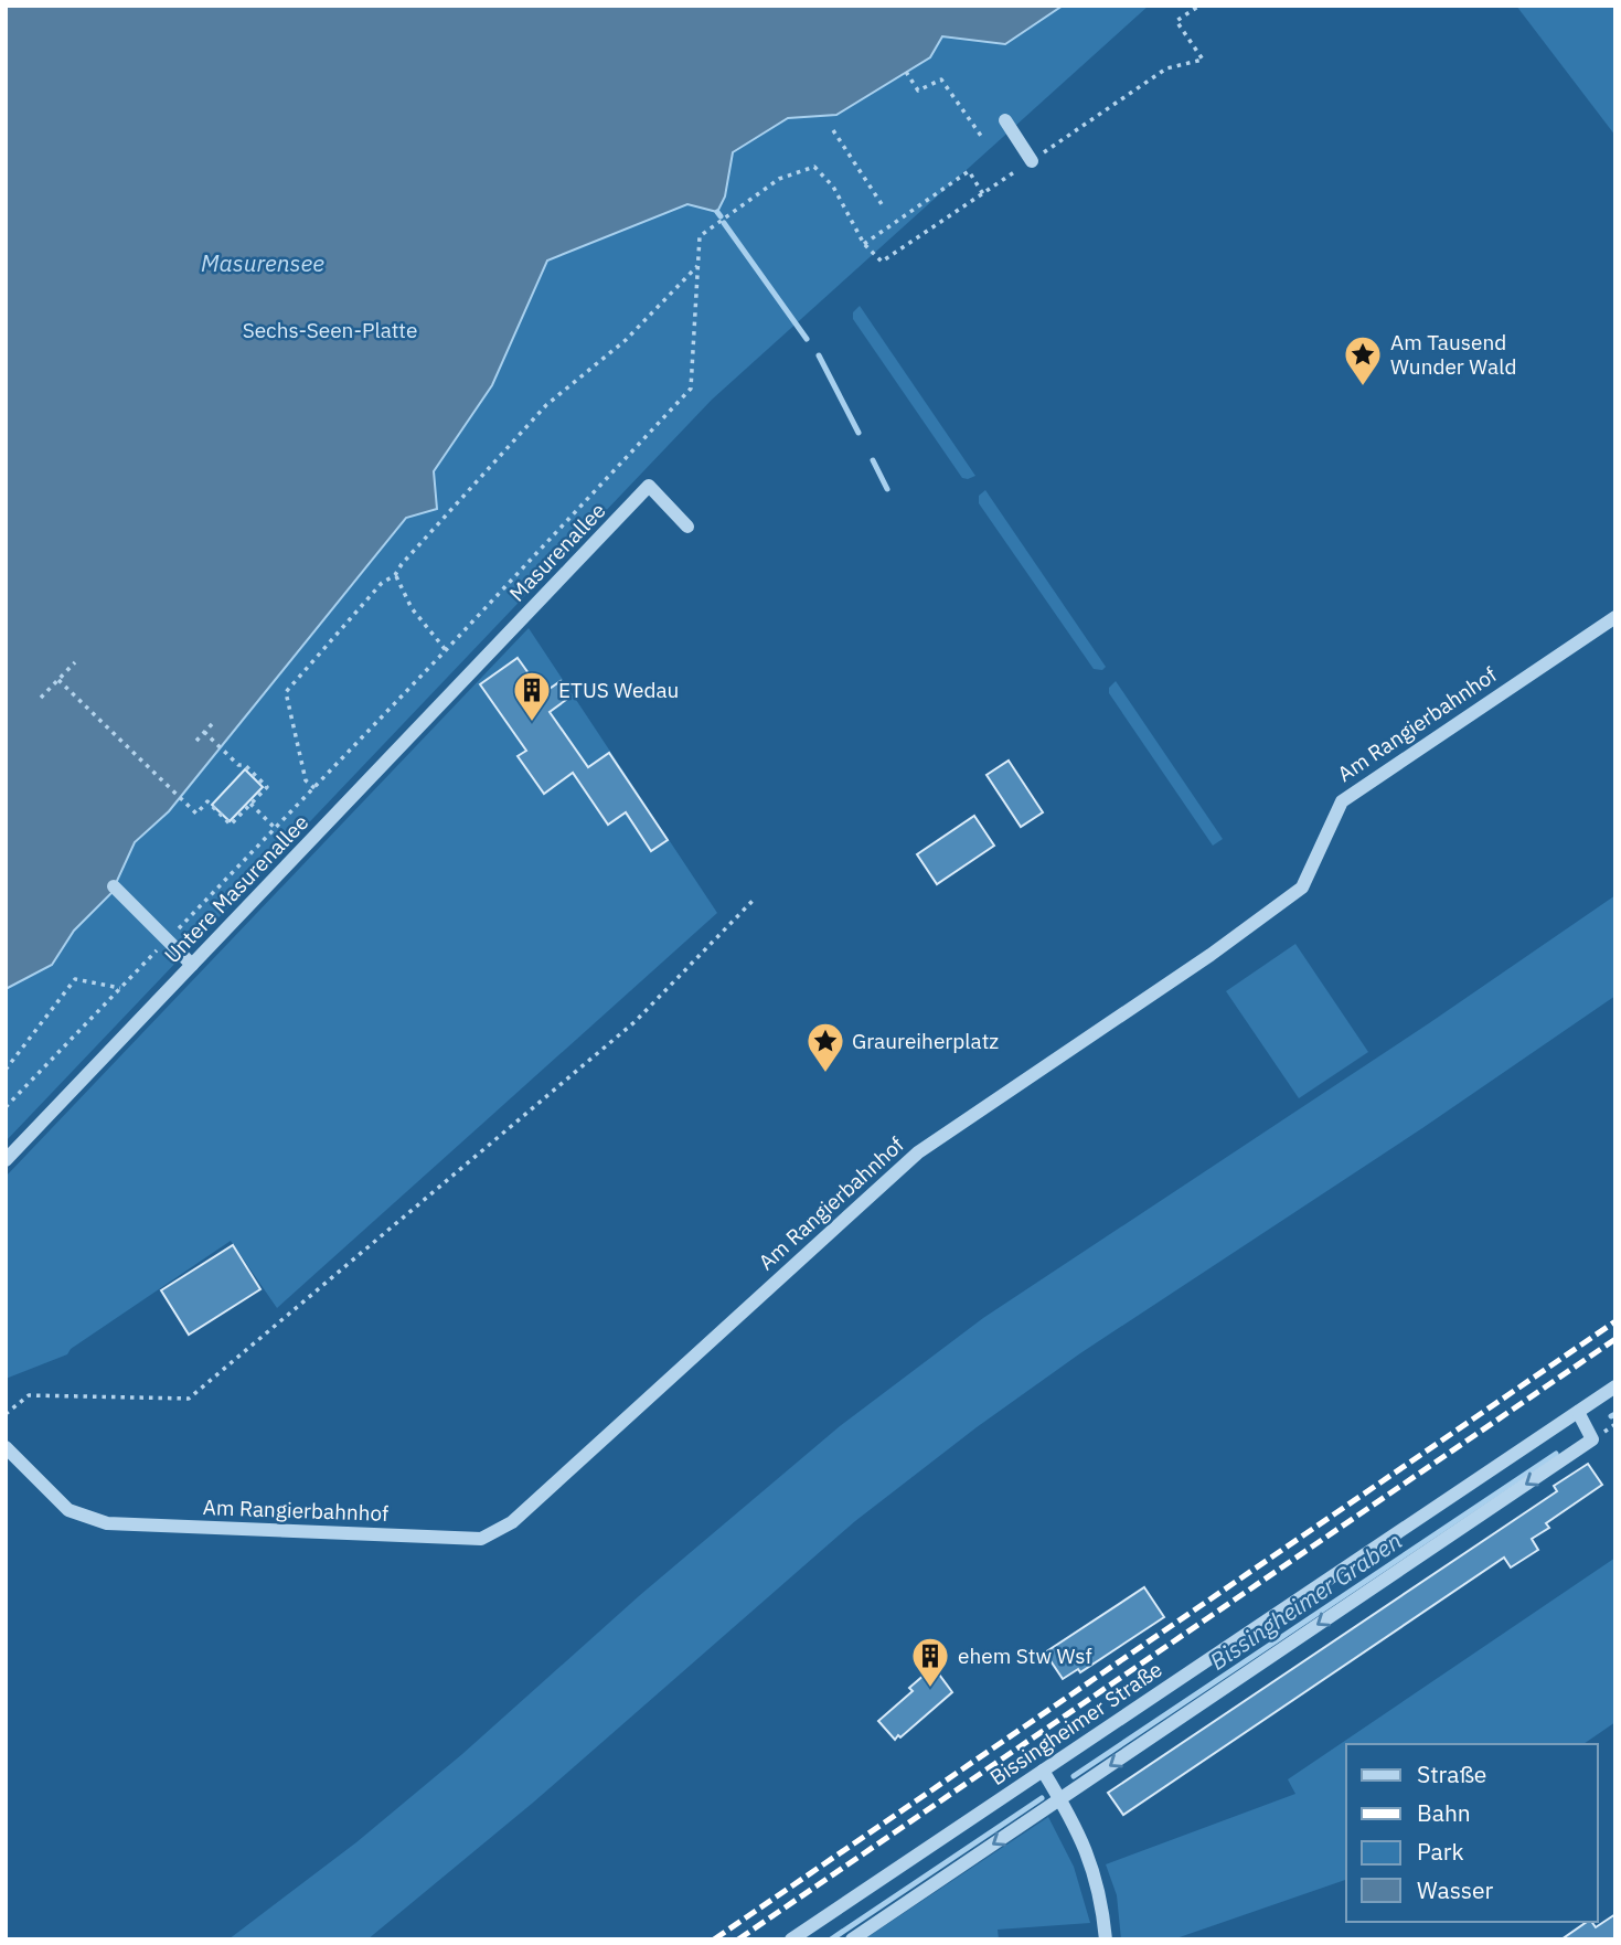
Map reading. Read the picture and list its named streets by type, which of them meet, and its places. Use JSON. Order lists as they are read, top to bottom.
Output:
{
  "streets": {
    "street": [
      "Masurenallee",
      "Am Rangierbahnhof",
      "Untere Masurenallee",
      "Bissingheimer Straße"
    ]
  },
  "crossings": [
    ["Masurenallee", "Untere Masurenallee"]
  ],
  "water": ["Masurensee", "Bissingheimer Graben"],
  "parks": ["Sechs-Seen-Platte"],
  "places": {
    "place": ["Am Tausend Wunder Wald", "Graureiherplatz"],
    "building": ["ETUS Wedau", "ehem Stw Wsf"]
  },
  "legend": [
    "Straße",
    "Bahn",
    "Park",
    "Wasser"
  ]
}
